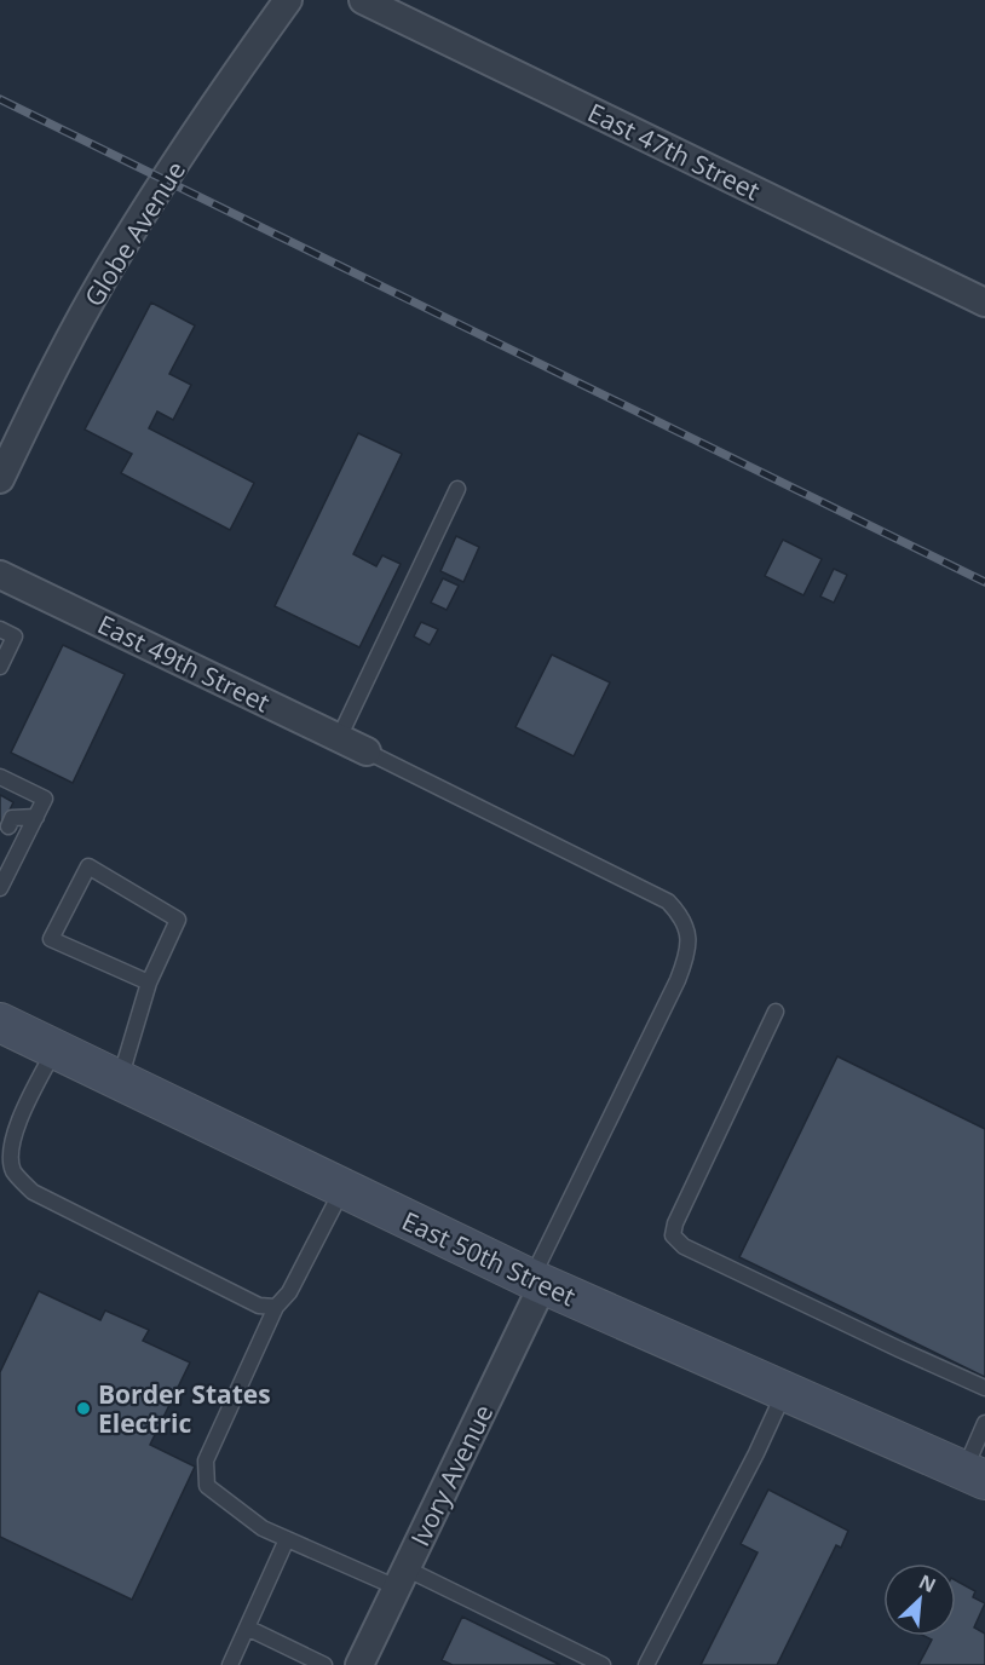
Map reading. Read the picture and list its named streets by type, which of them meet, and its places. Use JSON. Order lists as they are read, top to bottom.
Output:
{
  "streets": {
    "main road": ["East 50th Street"],
    "street": [
      "East 47th Street",
      "Globe Avenue",
      "East 49th Street",
      "Ivory Avenue"
    ]
  },
  "crossings": [
    ["East 50th Street", "Ivory Avenue"]
  ],
  "places": ["Border States Electric"],
  "north": "top right"
}
